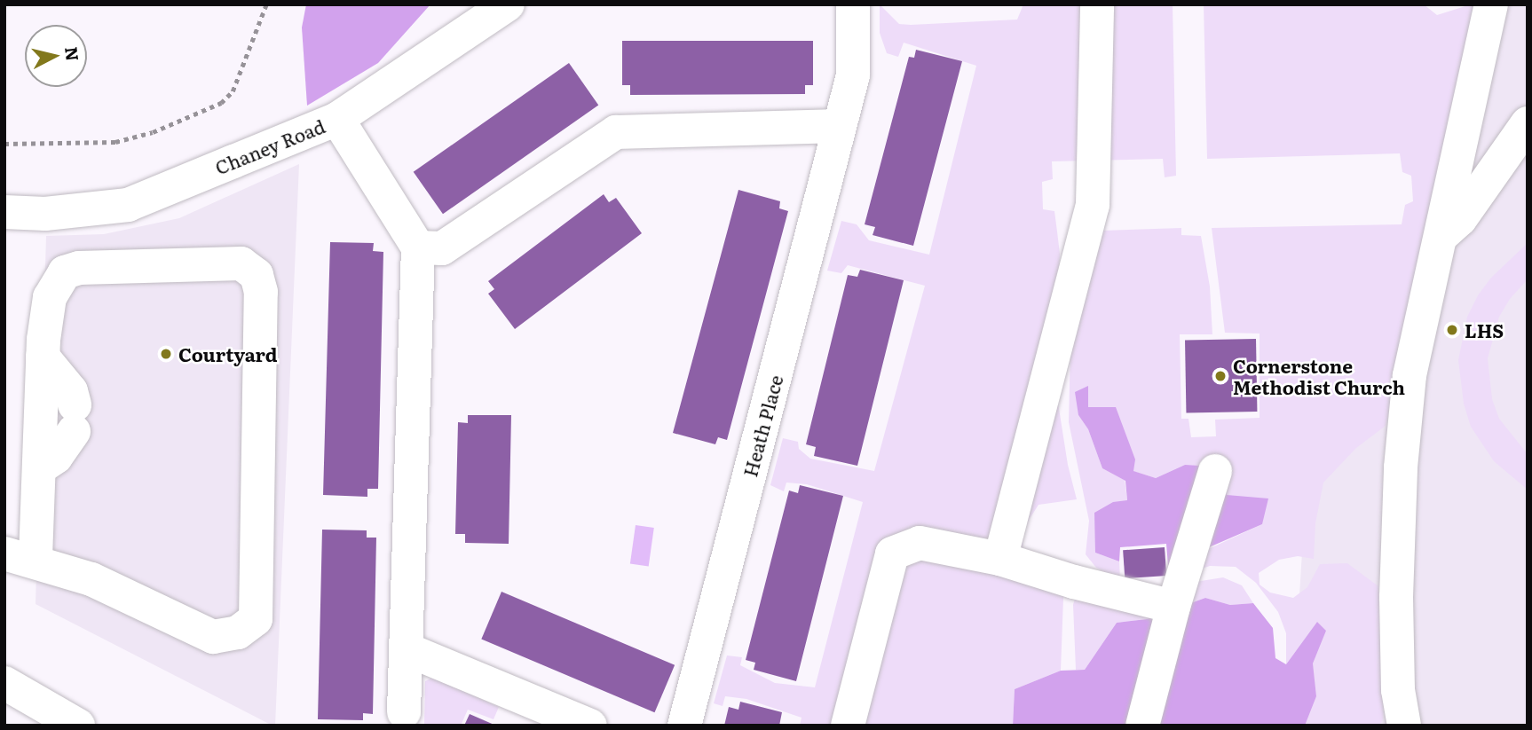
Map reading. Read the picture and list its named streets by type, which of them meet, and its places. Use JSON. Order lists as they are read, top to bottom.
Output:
{
  "streets": {
    "street": ["Chaney Road", "Heath Place"]
  },
  "places": ["LHS", "Courtyard", "Cornerstone Methodist Church"],
  "north": "right"
}
